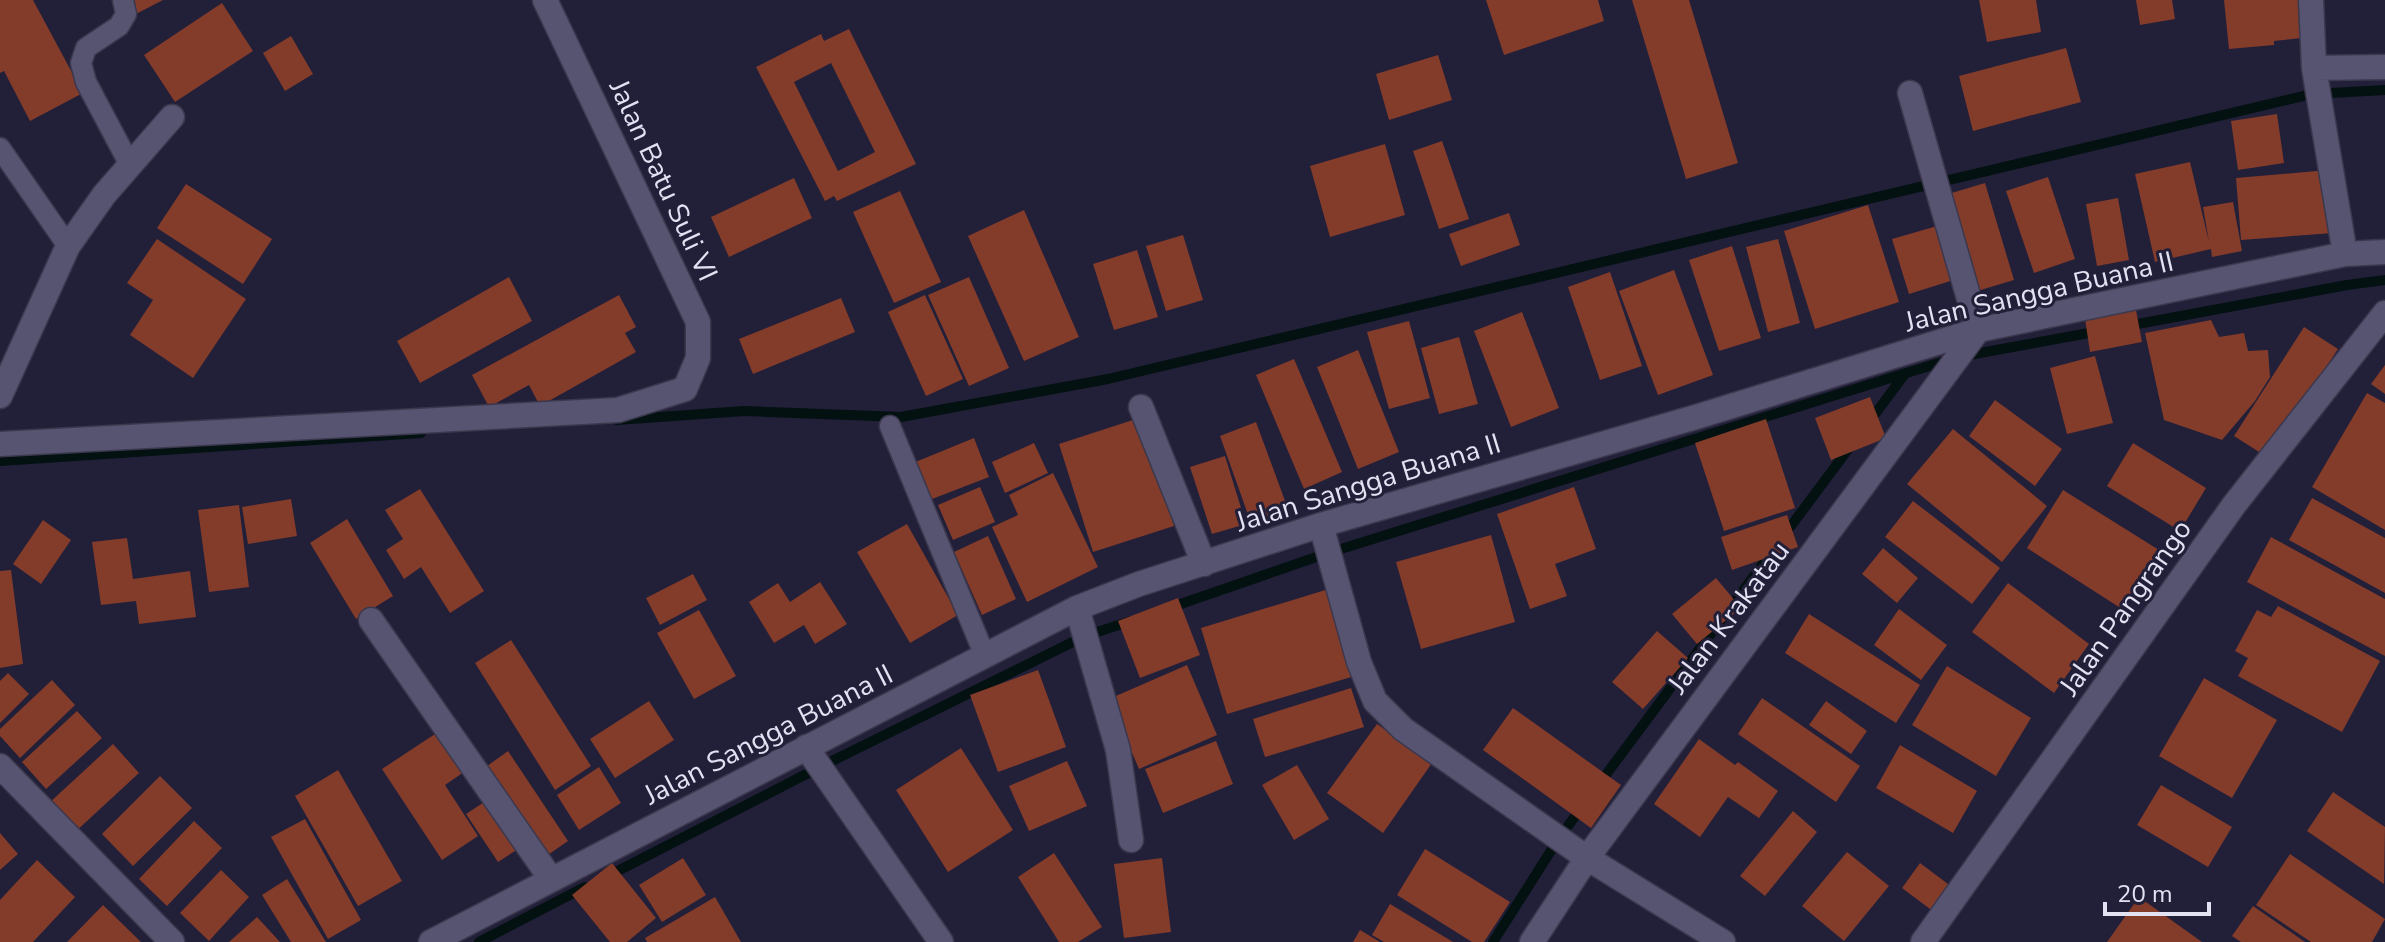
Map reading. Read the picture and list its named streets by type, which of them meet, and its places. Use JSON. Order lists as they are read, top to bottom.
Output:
{
  "streets": {
    "street": [
      "Jalan Batu Suli VI",
      "Jalan Sangga Buana II",
      "Jalan Pangrango",
      "Jalan Krakatau"
    ]
  },
  "crossings": [
    ["Jalan Sangga Buana II", "Jalan Krakatau"]
  ],
  "scale_bar": "20 m"
}
